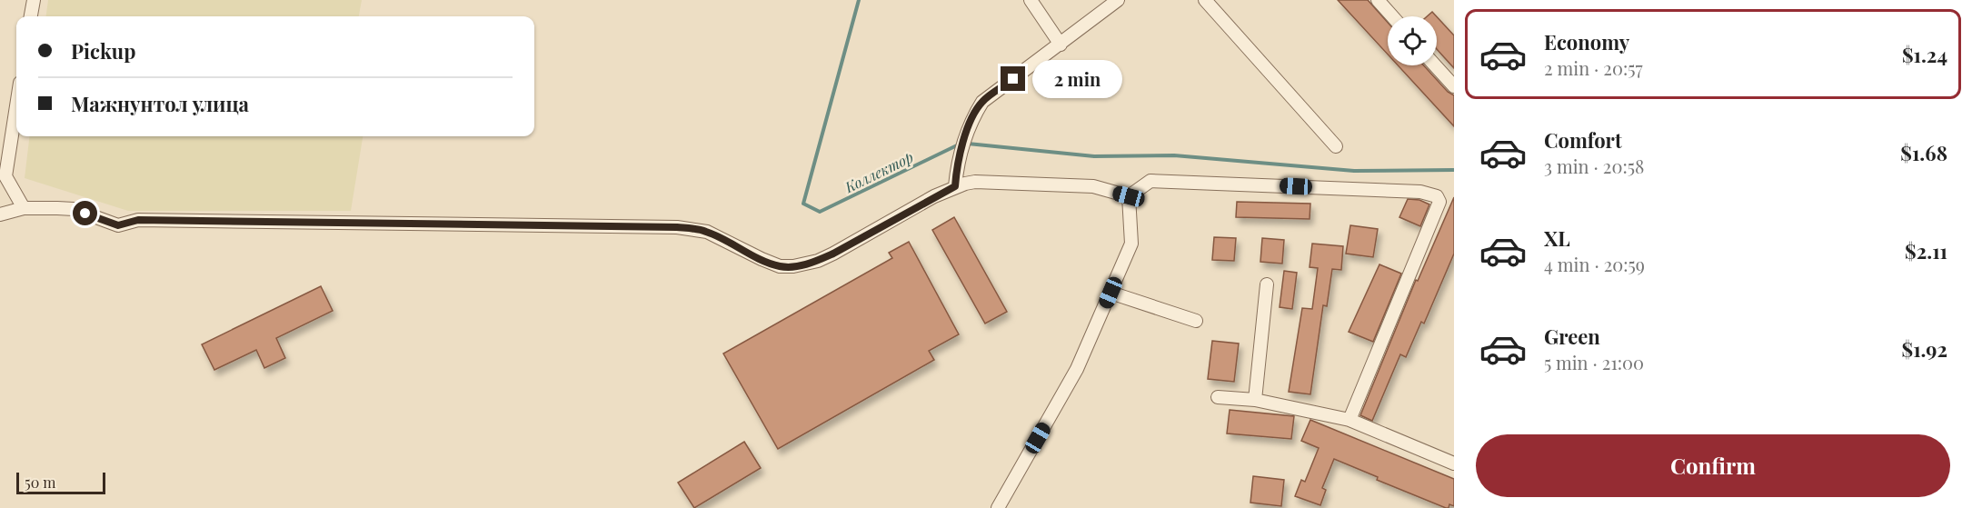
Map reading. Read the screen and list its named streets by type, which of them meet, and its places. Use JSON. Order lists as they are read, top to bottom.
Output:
{
  "water": ["Коллектор"],
  "scale_bar": "50 m",
  "page": {
    "list": [
      {
        "name": "Economy",
        "note": "2 min · 20:57",
        "value": "$1.24"
      },
      {
        "name": "Comfort",
        "note": "3 min · 20:58",
        "value": "$1.68"
      },
      {
        "name": "XL",
        "note": "4 min · 20:59",
        "value": "$2.11"
      },
      {
        "name": "Green",
        "note": "5 min · 21:00",
        "value": "$1.92"
      }
    ],
    "banner": ["Pickup", "Мажнунтол улица"],
    "bubble": "2 min",
    "buttons": "Confirm",
    "scale": "50 m"
  }
}
